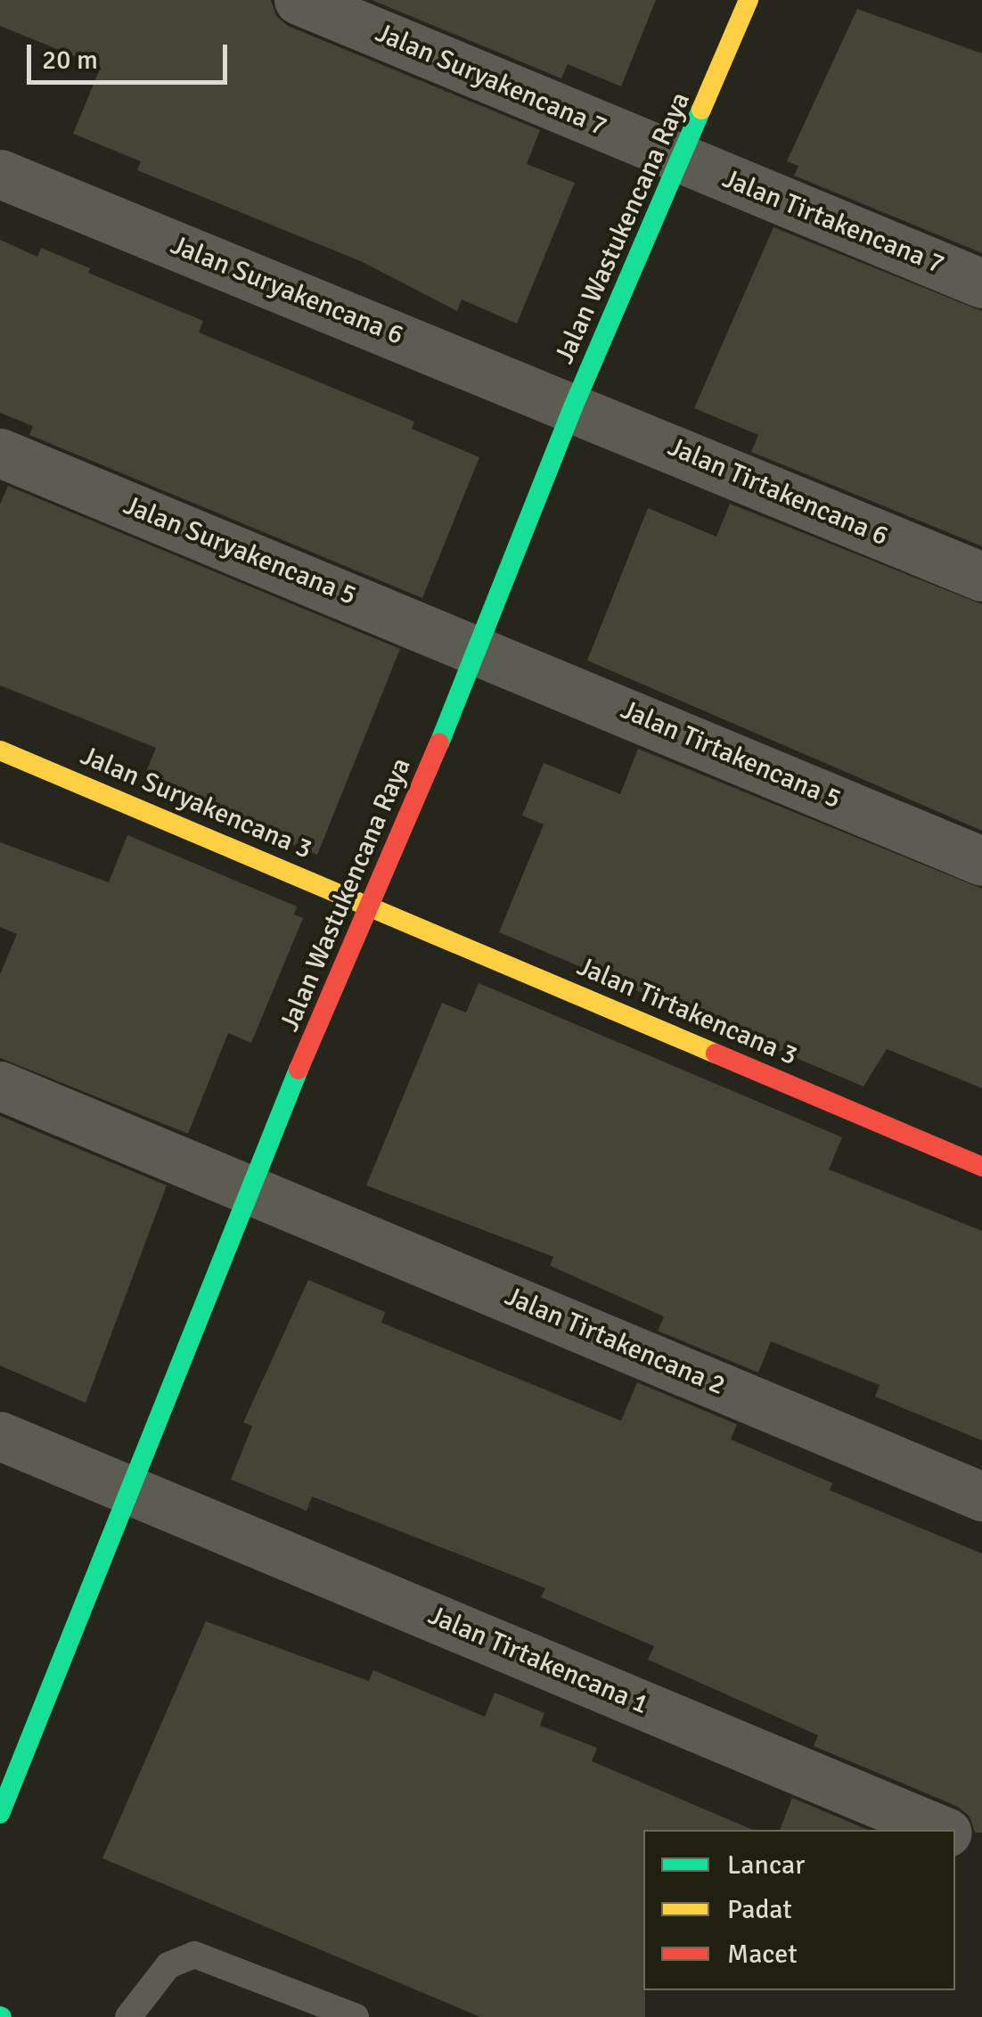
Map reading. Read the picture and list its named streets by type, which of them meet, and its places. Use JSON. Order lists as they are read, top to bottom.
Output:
{
  "streets": {
    "street": [
      "Jalan Suryakencana 7",
      "Jalan Tirtakencana 7",
      "Jalan Wastukencana Raya",
      "Jalan Suryakencana 6",
      "Jalan Tirtakencana 6",
      "Jalan Suryakencana 5",
      "Jalan Tirtakencana 5",
      "Jalan Suryakencana 3",
      "Jalan Tirtakencana 3",
      "Jalan Tirtakencana 2",
      "Jalan Tirtakencana 1"
    ]
  },
  "crossings": [
    ["Jalan Suryakencana 7", "Jalan Tirtakencana 7"],
    ["Jalan Suryakencana 7", "Jalan Wastukencana Raya"],
    ["Jalan Tirtakencana 7", "Jalan Wastukencana Raya"],
    ["Jalan Wastukencana Raya", "Jalan Suryakencana 6"],
    ["Jalan Wastukencana Raya", "Jalan Tirtakencana 6"],
    ["Jalan Wastukencana Raya", "Jalan Suryakencana 5"],
    ["Jalan Wastukencana Raya", "Jalan Tirtakencana 5"],
    ["Jalan Wastukencana Raya", "Jalan Suryakencana 3"],
    ["Jalan Wastukencana Raya", "Jalan Tirtakencana 3"],
    ["Jalan Wastukencana Raya", "Jalan Tirtakencana 2"],
    ["Jalan Wastukencana Raya", "Jalan Tirtakencana 1"],
    ["Jalan Suryakencana 6", "Jalan Tirtakencana 6"],
    ["Jalan Suryakencana 5", "Jalan Tirtakencana 5"],
    ["Jalan Suryakencana 3", "Jalan Tirtakencana 3"]
  ],
  "legend": ["Lancar", "Padat", "Macet"],
  "scale_bar": "20 m"
}
